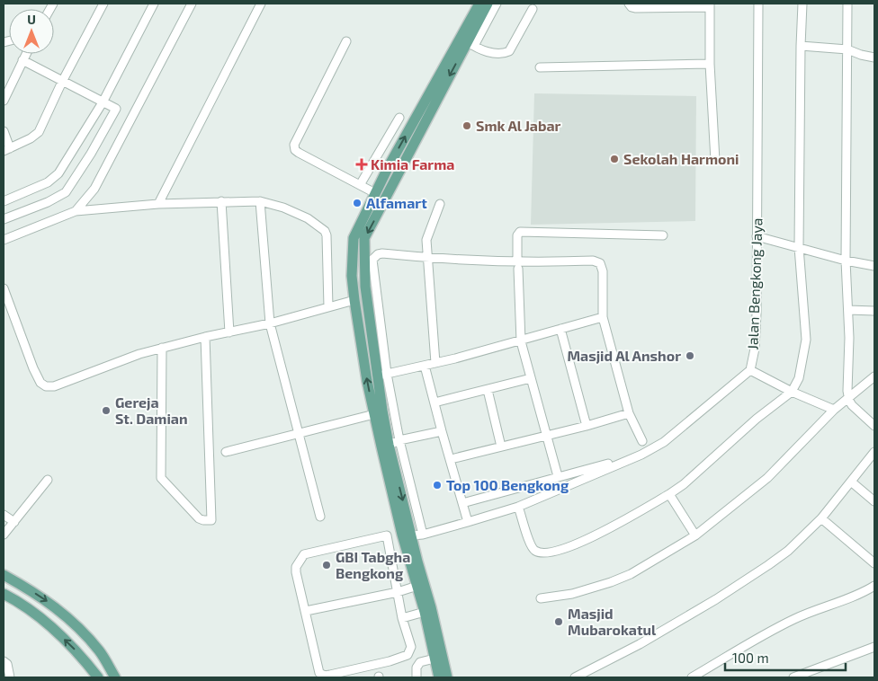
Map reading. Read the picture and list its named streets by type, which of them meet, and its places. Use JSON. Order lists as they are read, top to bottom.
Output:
{
  "streets": {
    "street": ["Jalan Bengkong Jaya"]
  },
  "places": {
    "other": [
      "Smk Al Jabar",
      "Sekolah Harmoni",
      "Alfamart",
      "Masjid Al Anshor",
      "Gereja St. Damian",
      "Top 100 Bengkong",
      "GBI Tabgha Bengkong",
      "Masjid Mubarokatul"
    ],
    "health": ["Kimia Farma"]
  },
  "scale_bar": "100 m",
  "north": "top"
}
